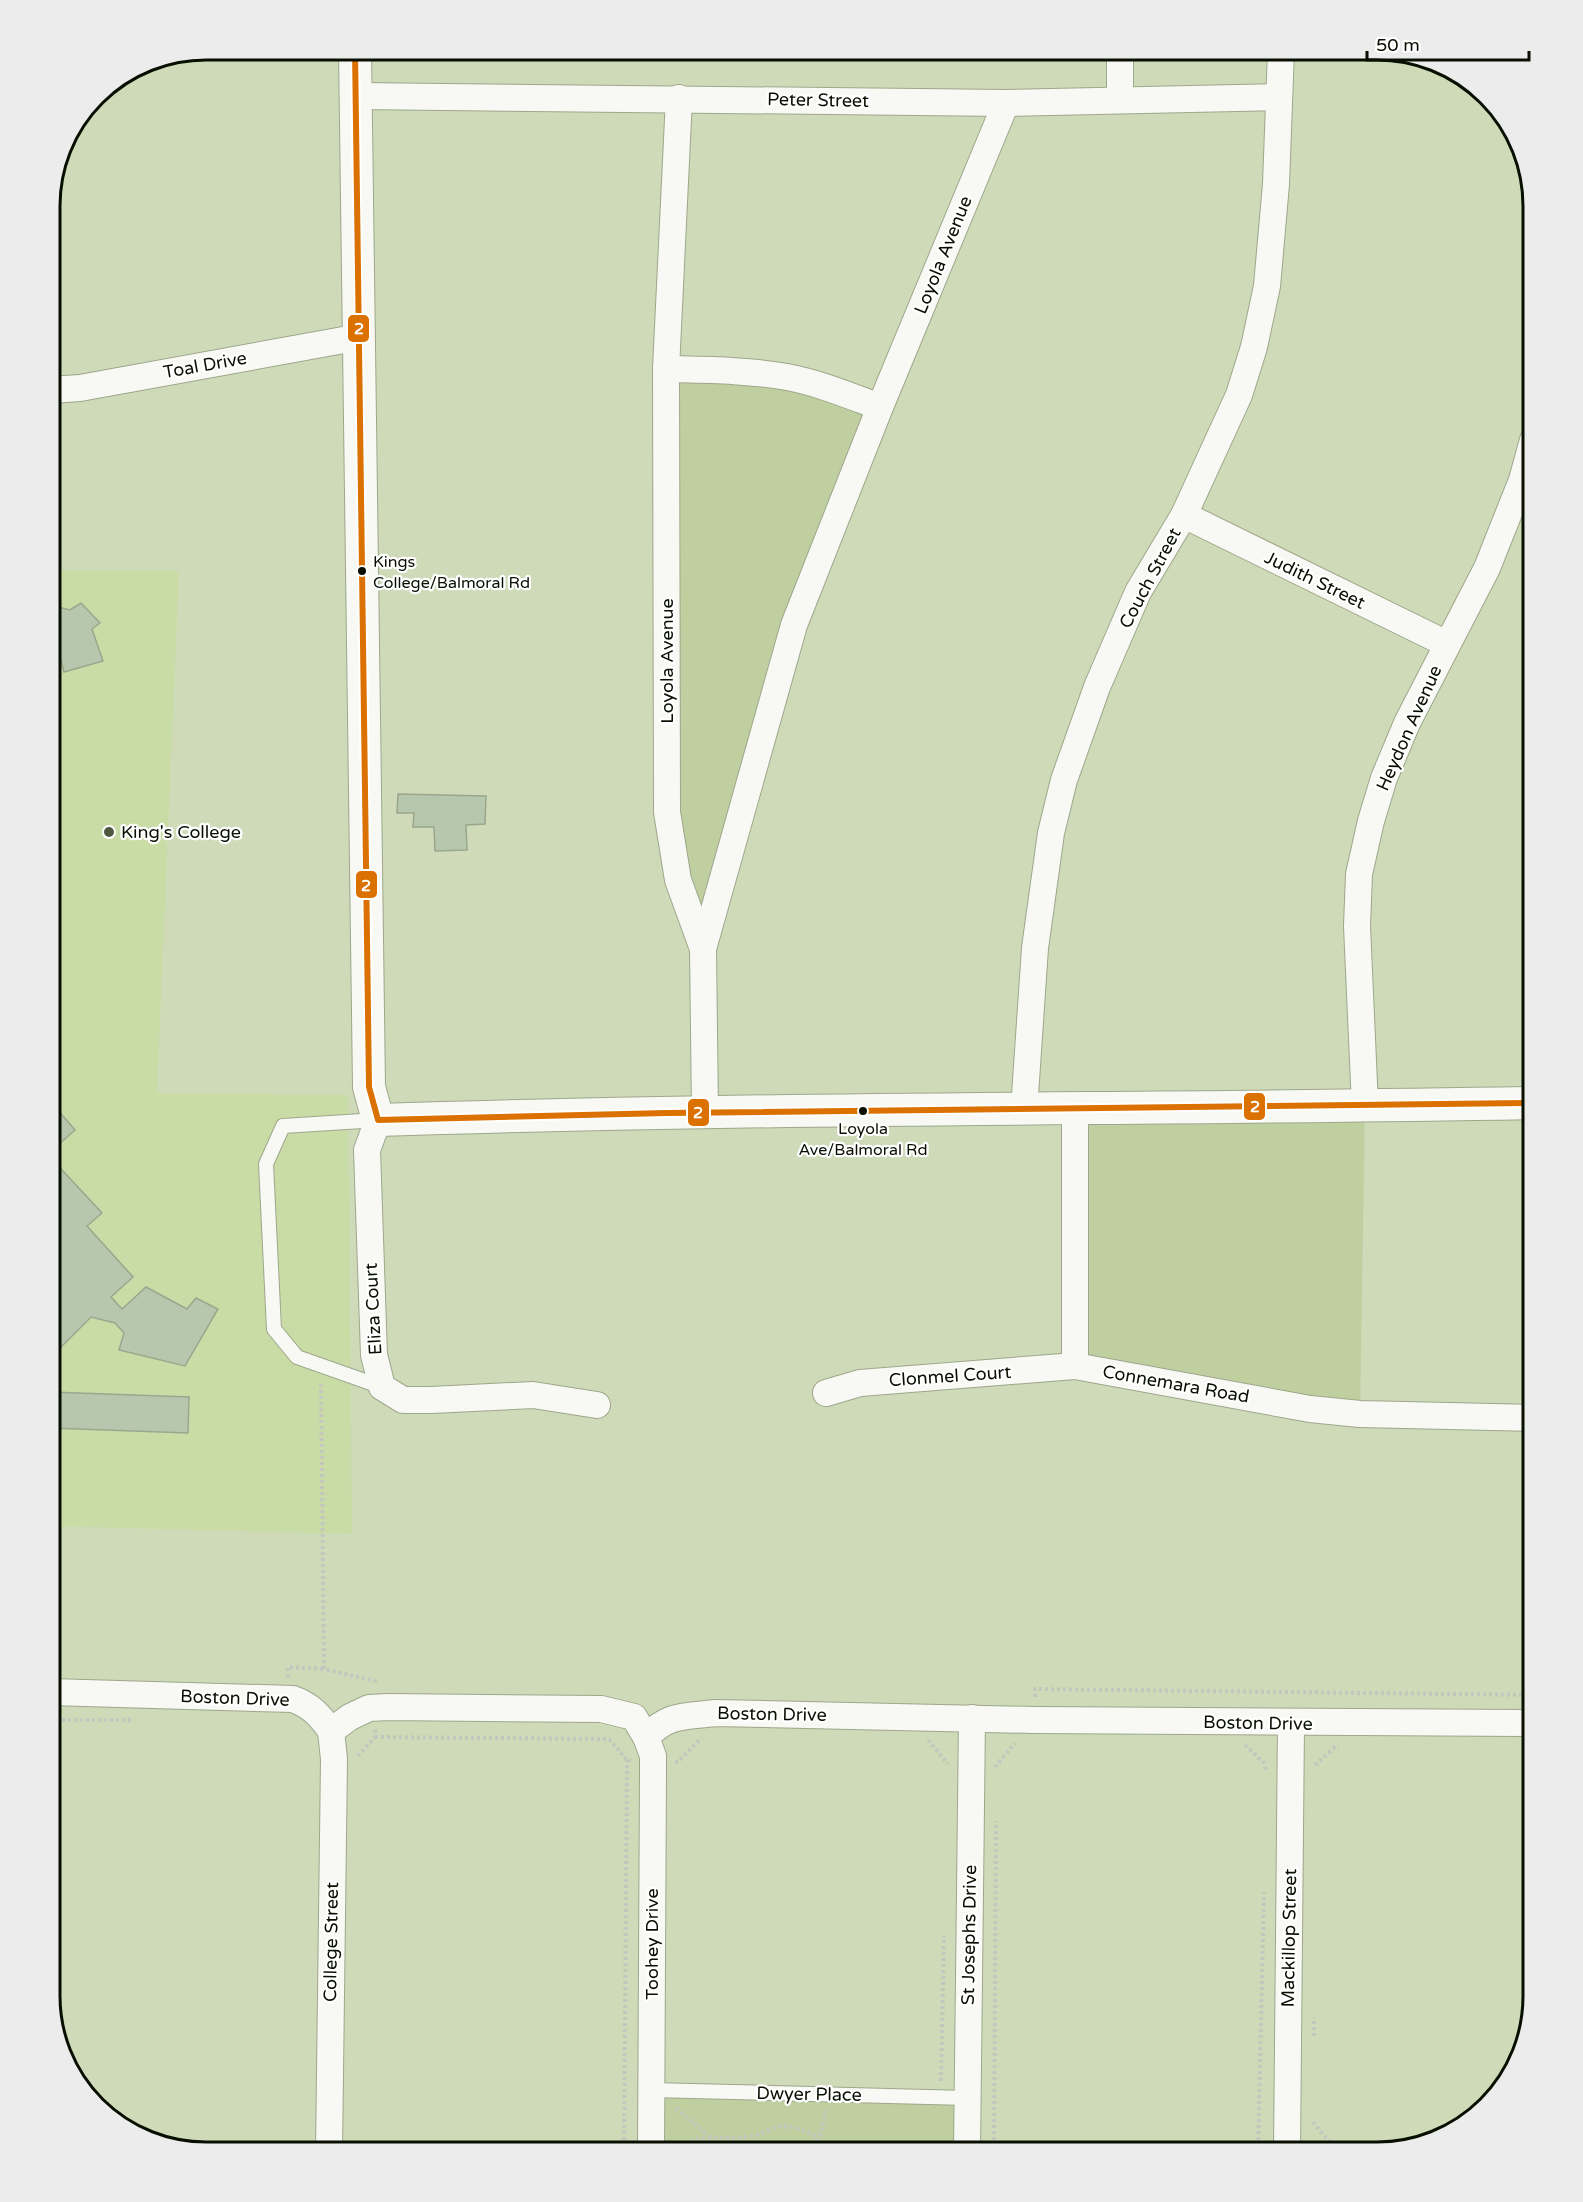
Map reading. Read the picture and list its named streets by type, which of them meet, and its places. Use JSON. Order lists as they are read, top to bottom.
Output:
{
  "streets": {
    "street": [
      "Peter Street",
      "Loyola Avenue",
      "Toal Drive",
      "Couch Street",
      "Judith Street",
      "Heydon Avenue",
      "Eliza Court",
      "Clonmel Court",
      "Connemara Road",
      "Boston Drive",
      "St Josephs Drive",
      "Mackillop Street",
      "College Street",
      "Toohey Drive"
    ],
    "lane": ["Dwyer Place"]
  },
  "crossings": [
    ["Peter Street", "Loyola Avenue"],
    ["Peter Street", "Couch Street"],
    ["Couch Street", "Judith Street"],
    ["Judith Street", "Heydon Avenue"],
    ["Clonmel Court", "Connemara Road"],
    ["Boston Drive", "St Josephs Drive"],
    ["Boston Drive", "Mackillop Street"],
    ["Boston Drive", "College Street"],
    ["Boston Drive", "Toohey Drive"],
    ["St Josephs Drive", "Dwyer Place"],
    ["Toohey Drive", "Dwyer Place"]
  ],
  "places": ["Kings College/Balmoral Rd", "King's College", "Loyola Ave/Balmoral Rd"],
  "lines": ["transit line 2"],
  "scale_bar": "50 m"
}
